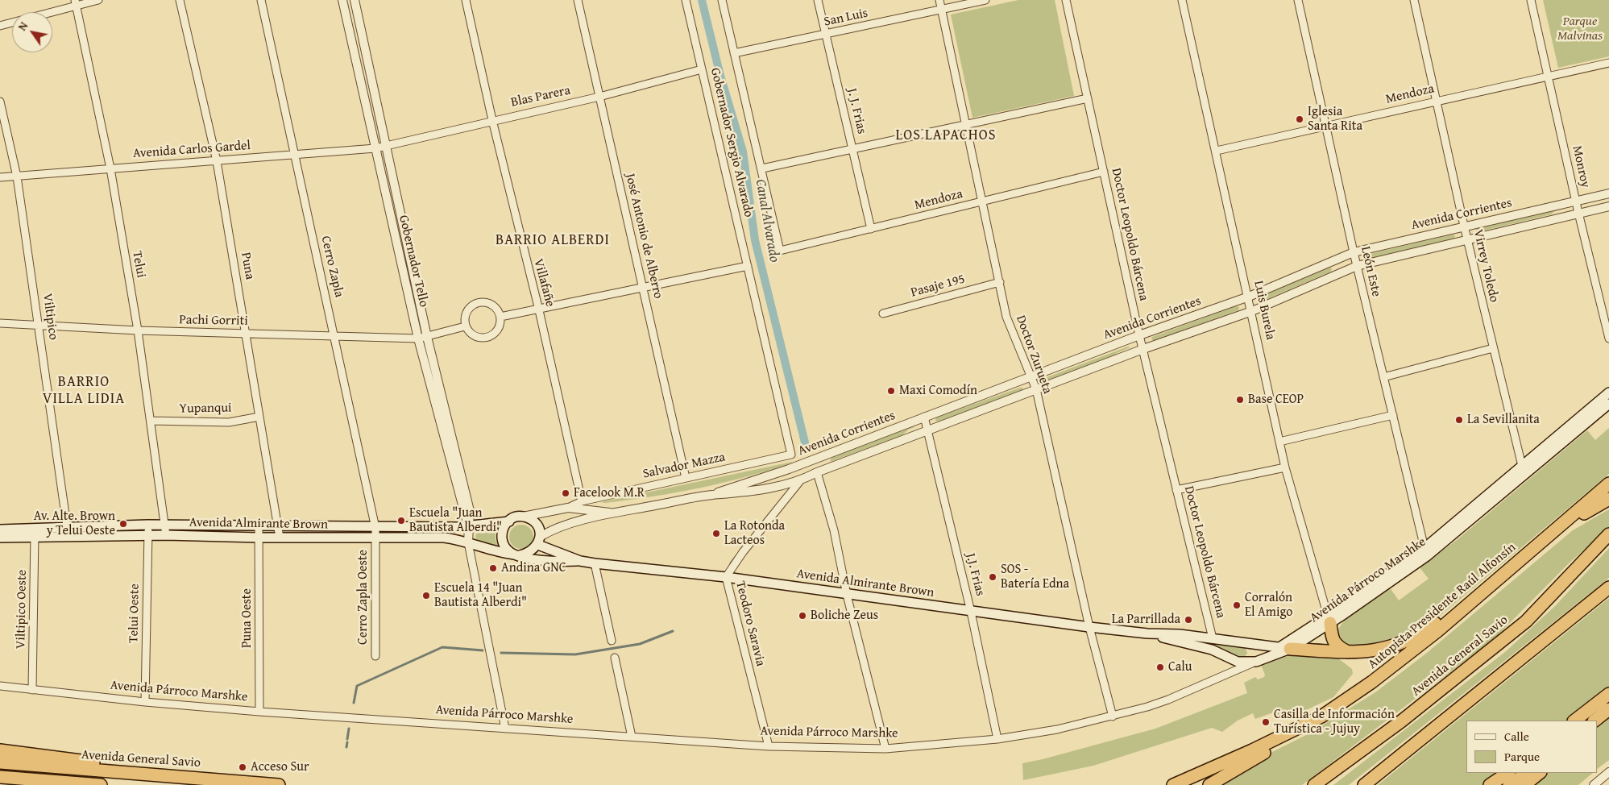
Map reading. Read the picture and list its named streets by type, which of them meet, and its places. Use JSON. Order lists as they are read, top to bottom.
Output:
{
  "streets": {
    "highway": ["Autopista Presidente Raúl Alfonsín", "Avenida General Savio"],
    "main road": ["Avenida Almirante Brown", "Avenida Párroco Marshke"],
    "street": [
      "San Luis",
      "Mendoza",
      "Blas Parera",
      "J. J. Frias",
      "Gobernador Sergio Alvarado",
      "Avenida Carlos Gardel",
      "Monroy",
      "Avenida Corrientes",
      "Doctor Leopoldo Bárcena",
      "José Antonio de Alberro",
      "Gobernador Tello",
      "Telui",
      "Puna",
      "Virrey Toledo",
      "Cerro Zapla",
      "León Este",
      "Villafañe",
      "Pasaje 195",
      "Luis Burela",
      "Viltipico",
      "Pachi Gorriti",
      "Doctor Zurueta",
      "Yupanqui",
      "Salvador Mazza",
      "J.J. Frias",
      "Cerro Zapla Oeste",
      "Viltipico Oeste",
      "Telui Oeste",
      "Puna Oeste",
      "Teodoro Saravia"
    ]
  },
  "crossings": [
    ["San Luis", "J. J. Frias"],
    ["San Luis", "Gobernador Sergio Alvarado"],
    ["San Luis", "Doctor Zurueta"],
    ["Mendoza", "J. J. Frias"],
    ["Mendoza", "Gobernador Sergio Alvarado"],
    ["Mendoza", "Monroy"],
    ["Mendoza", "Doctor Leopoldo Bárcena"],
    ["Mendoza", "Virrey Toledo"],
    ["Mendoza", "León Este"],
    ["Mendoza", "Luis Burela"],
    ["Mendoza", "Doctor Zurueta"],
    ["Blas Parera", "Gobernador Sergio Alvarado"],
    ["Blas Parera", "Avenida Carlos Gardel"],
    ["Blas Parera", "José Antonio de Alberro"],
    ["Blas Parera", "Gobernador Tello"],
    ["Blas Parera", "Villafañe"],
    ["Gobernador Sergio Alvarado", "Salvador Mazza"],
    ["Avenida Carlos Gardel", "Gobernador Tello"],
    ["Avenida Carlos Gardel", "Telui"],
    ["Avenida Carlos Gardel", "Puna"],
    ["Avenida Carlos Gardel", "Cerro Zapla"],
    ["Avenida Carlos Gardel", "Viltipico"],
    ["Monroy", "Avenida Corrientes"],
    ["Avenida Corrientes", "Doctor Leopoldo Bárcena"],
    ["Avenida Corrientes", "Virrey Toledo"],
    ["Avenida Corrientes", "León Este"],
    ["Avenida Corrientes", "Luis Burela"],
    ["Avenida Corrientes", "Doctor Zurueta"],
    ["Avenida Corrientes", "Salvador Mazza"],
    ["Avenida Corrientes", "Avenida Almirante Brown"],
    ["Avenida Corrientes", "J.J. Frias"],
    ["Avenida Corrientes", "Teodoro Saravia"],
    ["José Antonio de Alberro", "Salvador Mazza"],
    ["Gobernador Tello", "Pachi Gorriti"],
    ["Gobernador Tello", "Avenida Almirante Brown"],
    ["Gobernador Tello", "Avenida Párroco Marshke"],
    ["Telui", "Pachi Gorriti"],
    ["Telui", "Yupanqui"],
    ["Telui", "Avenida Almirante Brown"],
    ["Puna", "Pachi Gorriti"],
    ["Puna", "Yupanqui"],
    ["Puna", "Avenida Almirante Brown"],
    ["Virrey Toledo", "Avenida Párroco Marshke"],
    ["Cerro Zapla", "Pachi Gorriti"],
    ["Cerro Zapla", "Avenida Almirante Brown"],
    ["Cerro Zapla", "Cerro Zapla Oeste"],
    ["León Este", "Avenida Párroco Marshke"],
    ["Villafañe", "Salvador Mazza"],
    ["Pasaje 195", "Doctor Zurueta"],
    ["Luis Burela", "Avenida Párroco Marshke"],
    ["Viltipico", "Pachi Gorriti"],
    ["Viltipico", "Avenida Almirante Brown"],
    ["Doctor Zurueta", "Avenida Almirante Brown"],
    ["Doctor Zurueta", "Avenida Párroco Marshke"],
    ["Avenida Almirante Brown", "J.J. Frias"],
    ["Avenida Almirante Brown", "Cerro Zapla Oeste"],
    ["Avenida Almirante Brown", "Viltipico Oeste"],
    ["Avenida Almirante Brown", "Telui Oeste"],
    ["Avenida Almirante Brown", "Puna Oeste"],
    ["Avenida Almirante Brown", "Teodoro Saravia"],
    ["J.J. Frias", "Avenida Párroco Marshke"],
    ["Avenida Párroco Marshke", "Viltipico Oeste"],
    ["Avenida Párroco Marshke", "Telui Oeste"],
    ["Avenida Párroco Marshke", "Puna Oeste"],
    ["Avenida Párroco Marshke", "Teodoro Saravia"]
  ],
  "districts": ["LOS LAPACHOS", "BARRIO ALBERDI", "BARRIO VILLA LIDIA"],
  "water": ["Canal Alvarado"],
  "parks": ["Parque Malvinas"],
  "places": [
    "Iglesia Santa Rita",
    "Maxi Comodín",
    "Base CEOP",
    "La Sevillanita",
    "Facelook M.R",
    "Escuela \"Juan Bautista Alberdi\"",
    "Av. Alte. Brown y Telui Oeste",
    "La Rotonda Lacteos",
    "Andina GNC",
    "SOS - Batería Edna",
    "Escuela 14 \"Juan Bautista Alberdi\"",
    "Corralón El Amigo",
    "Boliche Zeus",
    "La Parrillada",
    "Calu",
    "Casilla de Información Turística - Jujuy",
    "Acceso Sur"
  ],
  "legend": ["Calle", "Parque"],
  "north": "top left"
}
